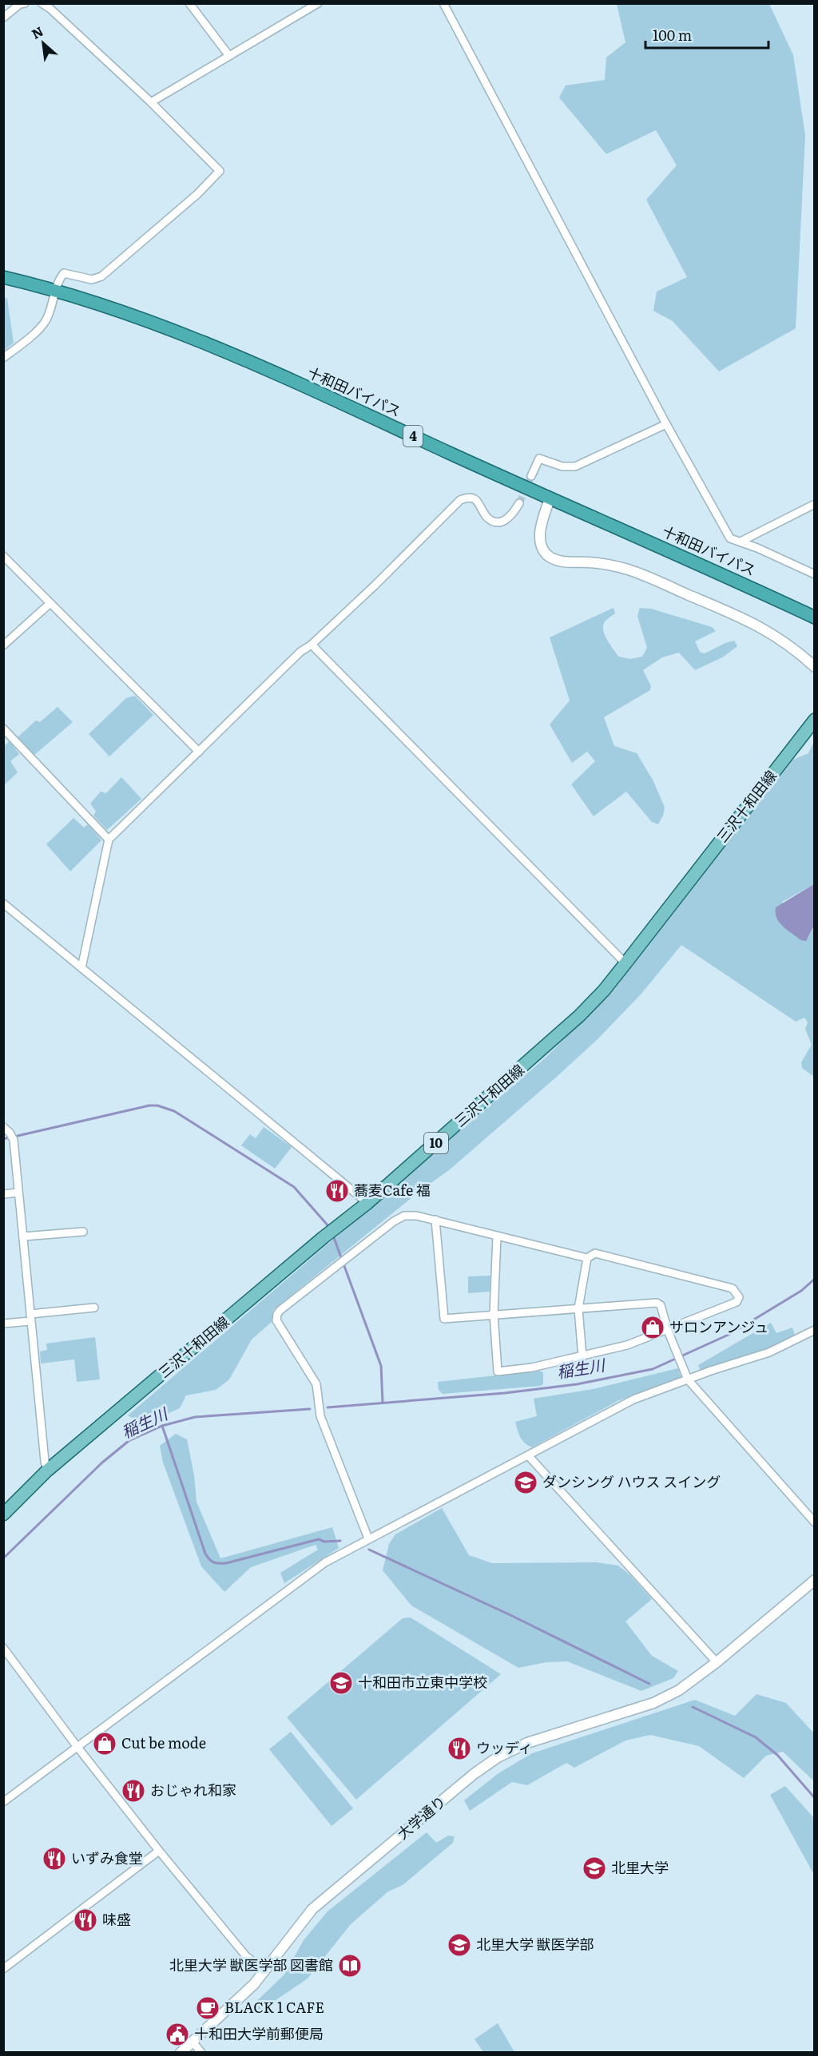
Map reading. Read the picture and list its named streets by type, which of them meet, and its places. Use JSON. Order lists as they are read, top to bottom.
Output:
{
  "streets": {
    "highway": ["十和田バイパス", "4"],
    "main road": ["三沢十和田線", "10"],
    "street": ["大学通り"]
  },
  "water": ["稲生川"],
  "places": {
    "restaurant": [
      "蕎麦Cafe 福",
      "ウッディ",
      "おじゃれ和家",
      "いずみ食堂",
      "味盛"
    ],
    "shop": ["サロンアンジュ", "Cut be mode"],
    "school or university": [
      "ダンシング ハウス スイング",
      "十和田市立東中学校",
      "北里大学",
      "北里大学 獣医学部"
    ],
    "library": ["北里大学 獣医学部 図書館"],
    "cafe": ["BLACK 1 CAFE"],
    "public building": ["十和田大学前郵便局"]
  },
  "scale_bar": "100 m",
  "north": "top left"
}
